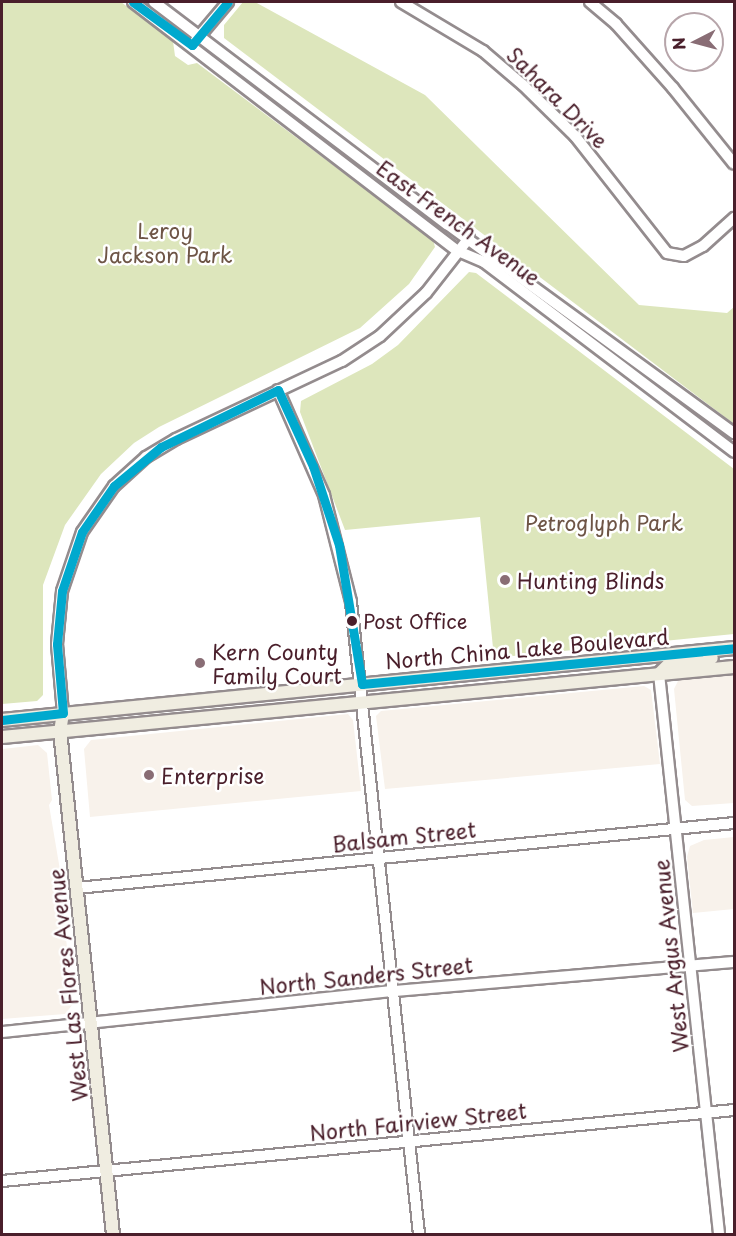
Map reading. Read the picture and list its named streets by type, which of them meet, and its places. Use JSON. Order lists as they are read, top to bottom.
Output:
{
  "streets": {
    "main road": ["North China Lake Boulevard", "West Las Flores Avenue"],
    "street": [
      "Sahara Drive",
      "East French Avenue",
      "Balsam Street",
      "West Argus Avenue",
      "North Sanders Street",
      "North Fairview Street"
    ]
  },
  "crossings": [
    ["North China Lake Boulevard", "West Argus Avenue"],
    ["North China Lake Boulevard", "West Las Flores Avenue"],
    ["Balsam Street", "West Argus Avenue"],
    ["Balsam Street", "West Las Flores Avenue"],
    ["West Argus Avenue", "North Sanders Street"],
    ["West Argus Avenue", "North Fairview Street"],
    ["North Sanders Street", "West Las Flores Avenue"],
    ["West Las Flores Avenue", "North Fairview Street"]
  ],
  "parks": ["Leroy Jackson Park", "Petroglyph Park"],
  "places": [
    "Hunting Blinds",
    "Post Office",
    "Kern County Family Court",
    "Enterprise"
  ],
  "north": "left"
}
